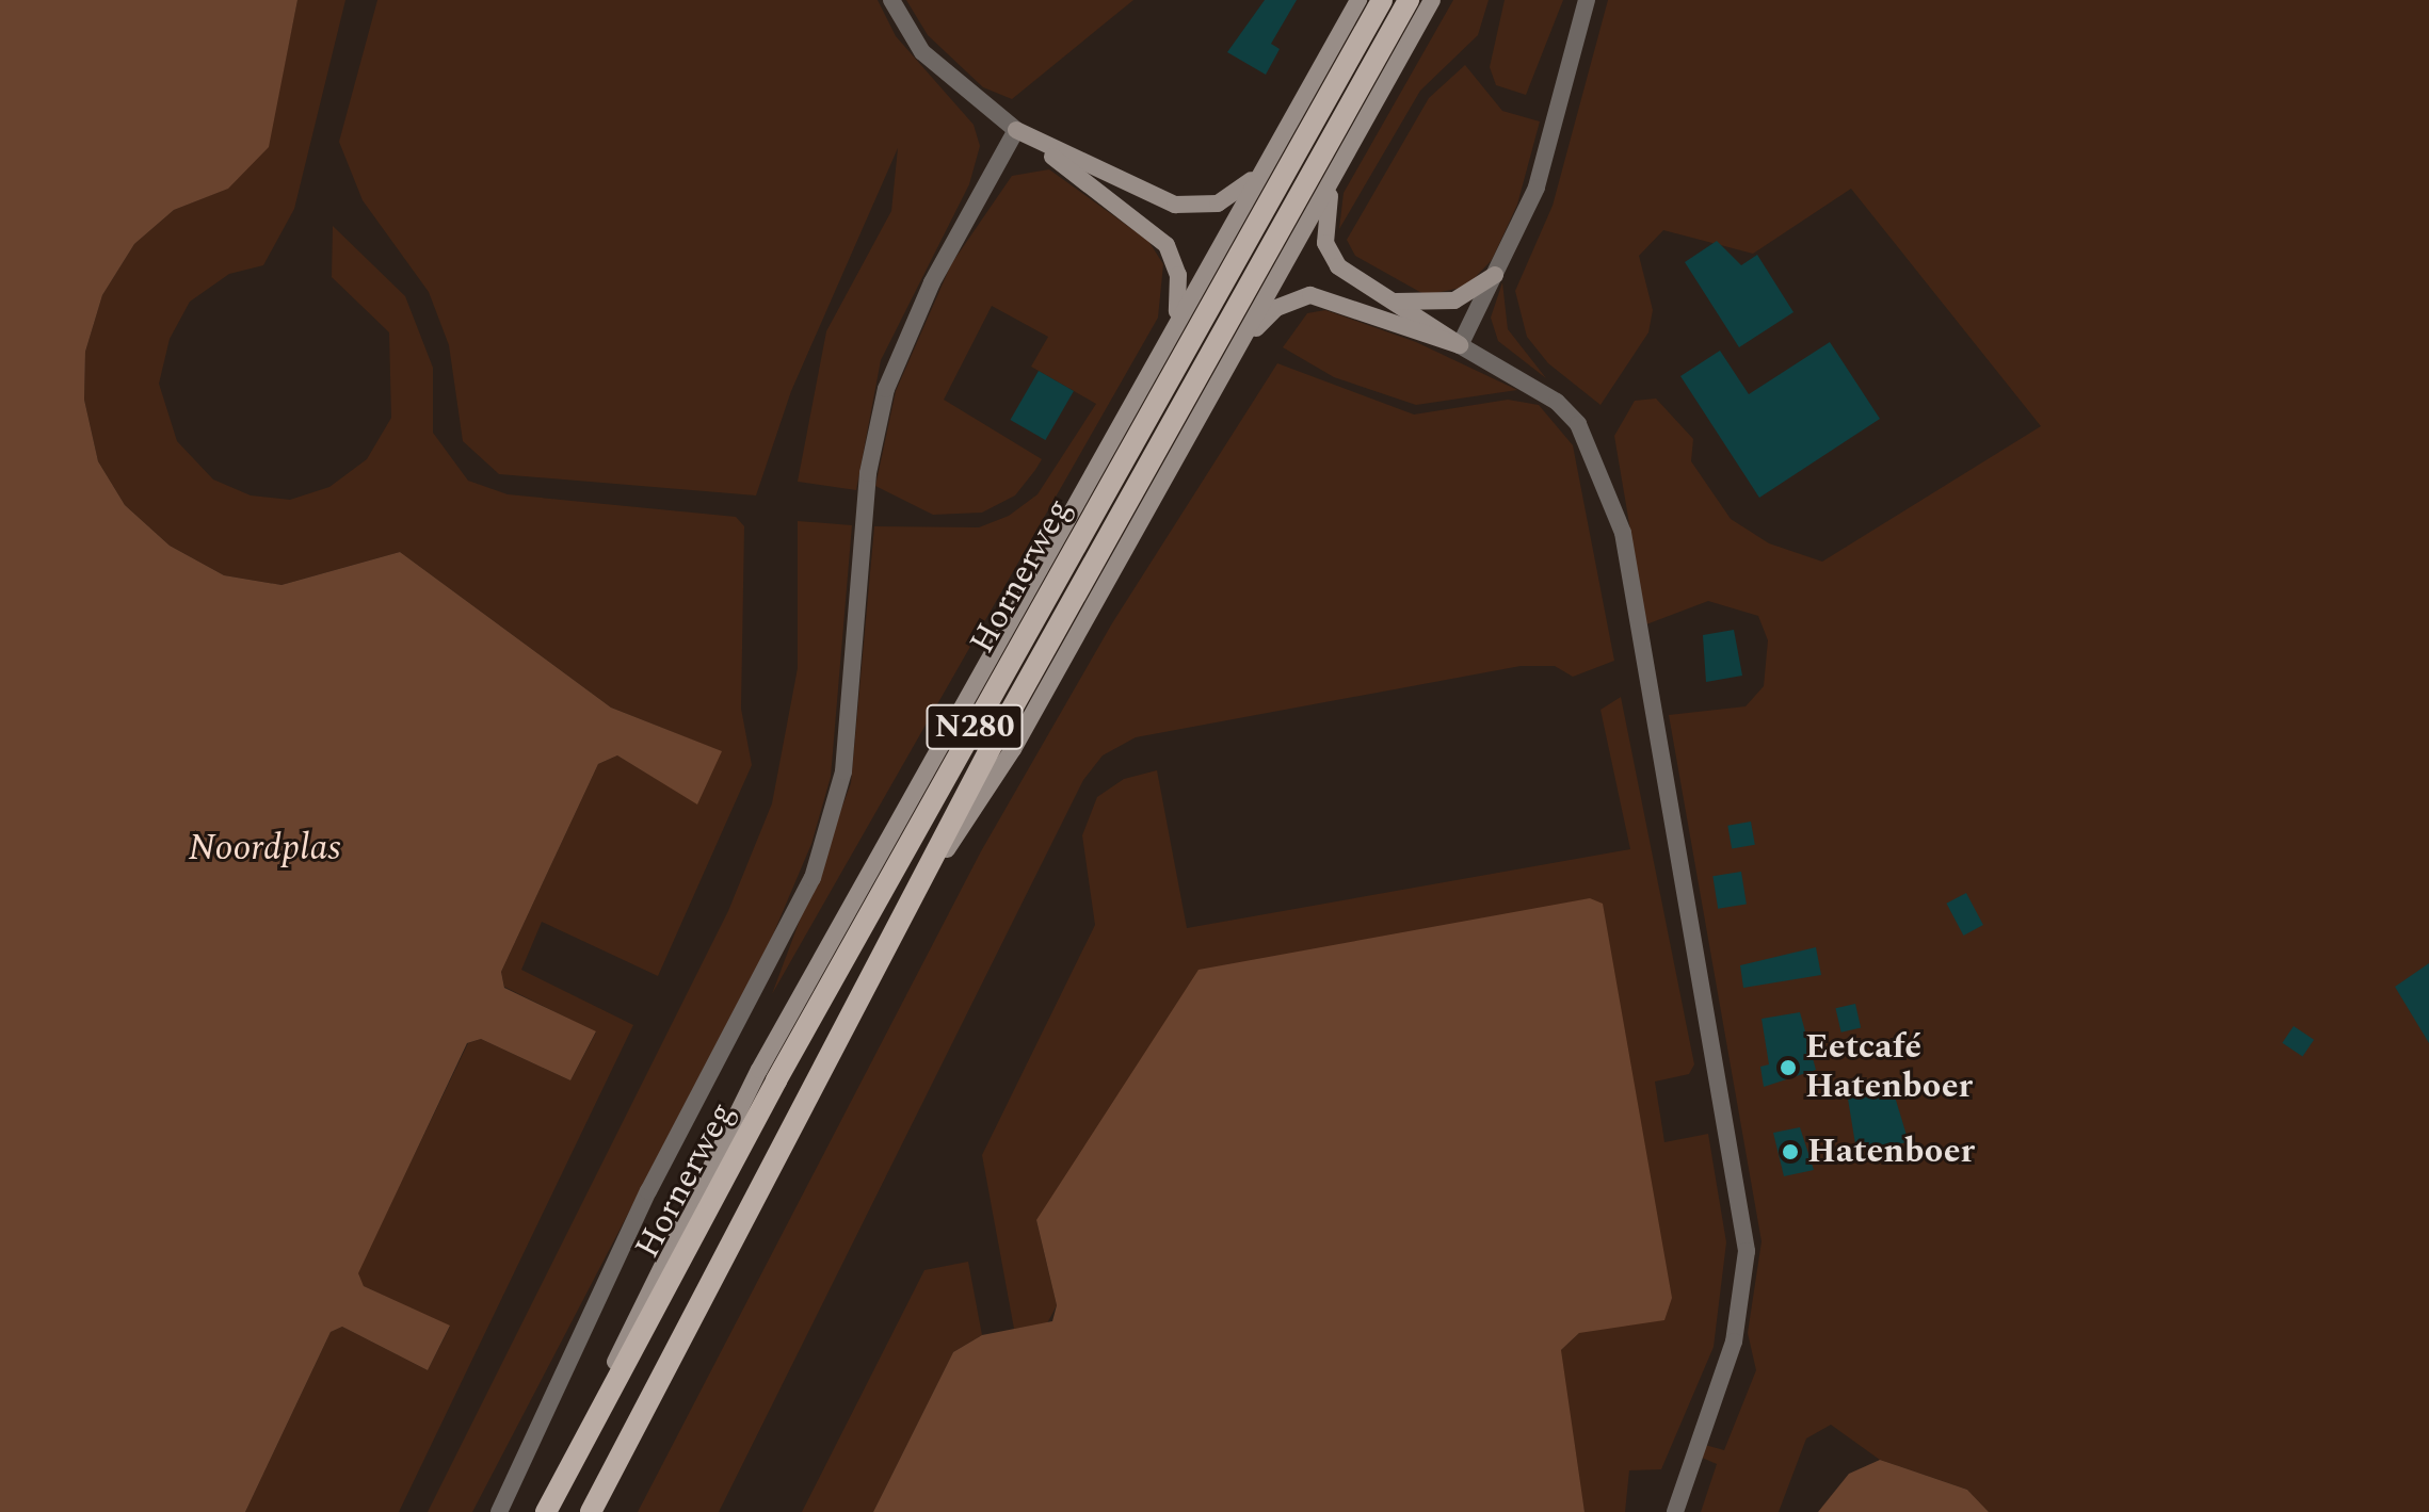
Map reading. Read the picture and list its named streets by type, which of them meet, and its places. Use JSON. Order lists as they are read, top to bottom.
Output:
{
  "streets": {
    "main road": ["Hornerweg", "N280"]
  },
  "water": ["Noordplas"],
  "places": ["Eetcafé Hatenboer", "Hatenboer"]
}
